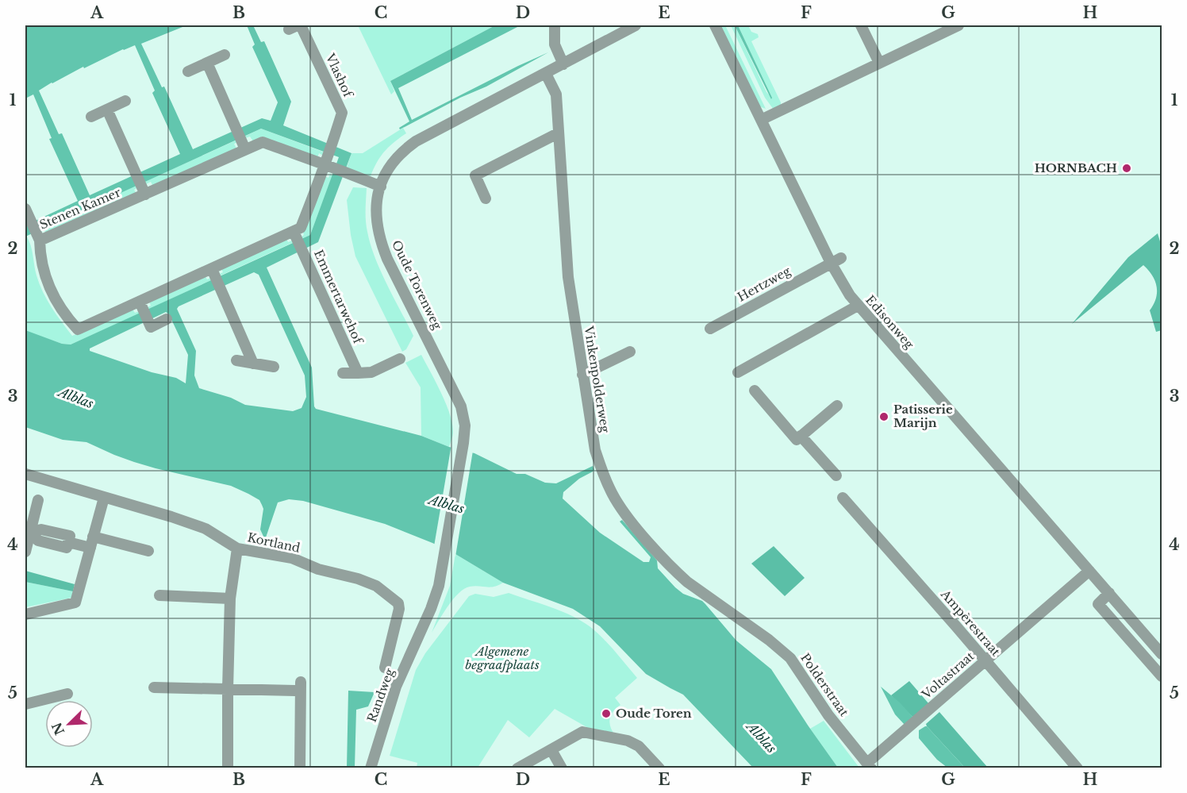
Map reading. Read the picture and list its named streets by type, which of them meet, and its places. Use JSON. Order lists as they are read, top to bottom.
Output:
{
  "streets": {
    "street": [
      "Vlashof",
      "Stenen Kamer",
      "Hertzweg",
      "Oude Torenweg",
      "Emmertarwehof",
      "Edisonweg",
      "Vinkenpolderweg",
      "Kortland",
      "Ampèrestraat",
      "Voltastraat",
      "Polderstraat",
      "Randweg"
    ]
  },
  "crossings": [
    ["Vlashof", "Stenen Kamer"],
    ["Stenen Kamer", "Oude Torenweg"],
    ["Stenen Kamer", "Emmertarwehof"],
    ["Hertzweg", "Edisonweg"],
    ["Oude Torenweg", "Vinkenpolderweg"],
    ["Oude Torenweg", "Randweg"],
    ["Edisonweg", "Voltastraat"],
    ["Vinkenpolderweg", "Polderstraat"],
    ["Ampèrestraat", "Voltastraat"],
    ["Voltastraat", "Polderstraat"]
  ],
  "water": ["Alblas"],
  "parks": ["Algemene begraafplaats"],
  "places": ["HORNBACH", "Patisserie Marijn", "Oude Toren"],
  "north": "bottom left",
  "grid": {
    "columns": [
      "A",
      "B",
      "C",
      "D",
      "E",
      "F",
      "G",
      "H"
    ],
    "rows": [
      "1",
      "2",
      "3",
      "4",
      "5"
    ]
  }
}
